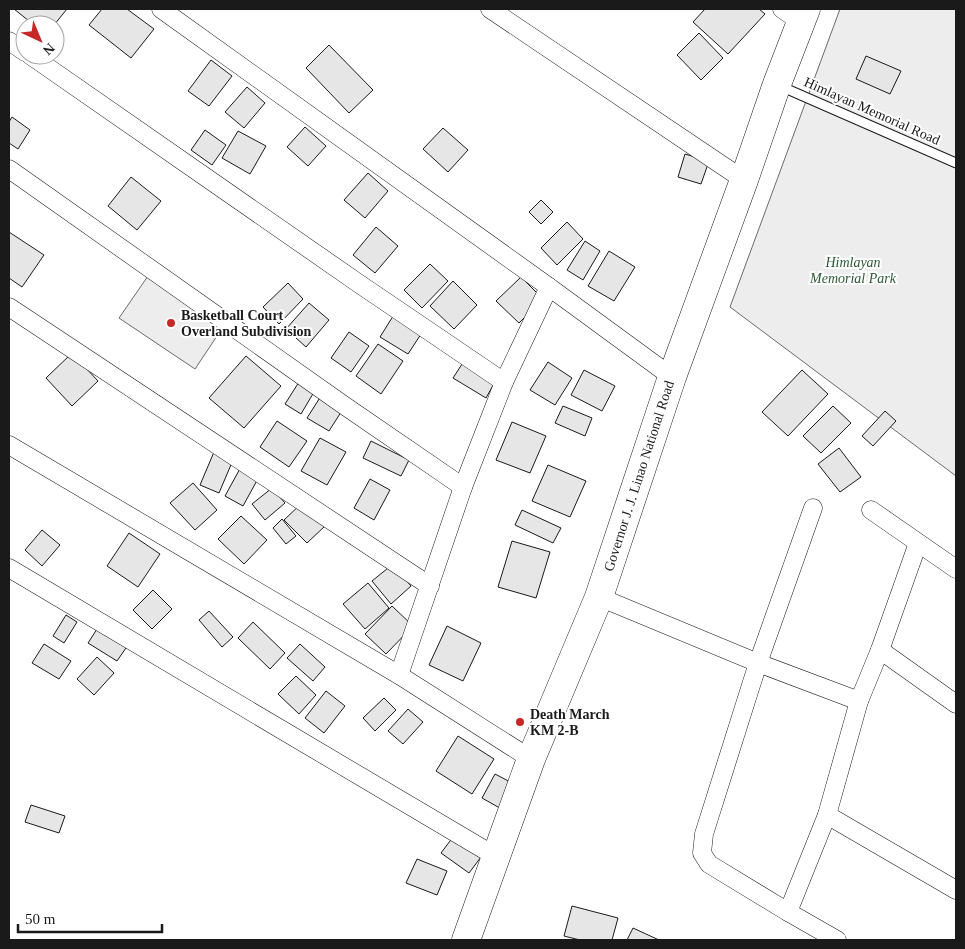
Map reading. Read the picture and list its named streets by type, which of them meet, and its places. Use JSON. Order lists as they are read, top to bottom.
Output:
{
  "streets": {
    "main road": ["Governor J. J. Linao National Road"],
    "lane": ["Himlayan Memorial Road"]
  },
  "crossings": [
    ["Himlayan Memorial Road", "Governor J. J. Linao National Road"]
  ],
  "parks": ["Himlayan Memorial Park"],
  "places": ["Basketball Court Overland Subdivision", "Death March KM 2-B"],
  "scale_bar": "50 m",
  "north": "bottom right"
}
